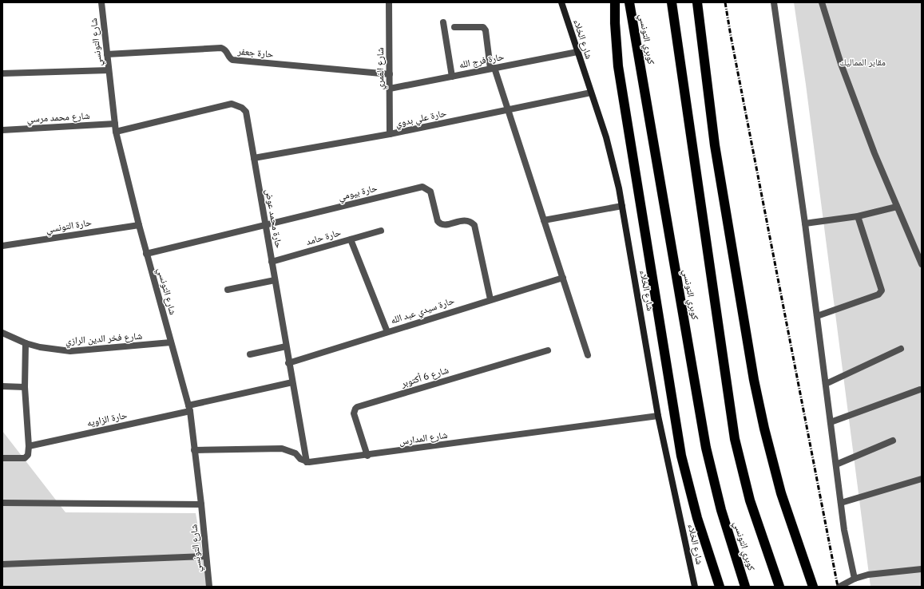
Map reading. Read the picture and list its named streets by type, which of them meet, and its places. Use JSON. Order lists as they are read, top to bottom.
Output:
{
  "streets": {
    "highway": ["كوبري التونسي"],
    "street": [
      "شارع الخلاء",
      "شارع التونسي",
      "حارة جعفر",
      "حارة فرج الله",
      "شارع الغمري",
      "شارع محمد مرسي",
      "حارة علي بدوي",
      "حارة بيومي",
      "حارة محمد عوض",
      "حارة التونسي",
      "حارة حامد",
      "حارة سيدي عبد الله",
      "شارع فخر الدين الرازي",
      "شارع 6 أكتوبر",
      "حارة الزاويه",
      "شارع المدارس"
    ]
  },
  "crossings": [
    ["شارع الخلاء", "حارة فرج الله"],
    ["شارع الخلاء", "حارة علي بدوي"],
    ["شارع الخلاء", "شارع المدارس"],
    ["شارع التونسي", "حارة جعفر"],
    ["شارع التونسي", "شارع محمد مرسي"],
    ["شارع التونسي", "حارة بيومي"],
    ["شارع التونسي", "حارة محمد عوض"],
    ["شارع التونسي", "حارة التونسي"],
    ["شارع التونسي", "شارع فخر الدين الرازي"],
    ["شارع التونسي", "حارة الزاويه"],
    ["حارة جعفر", "شارع الغمري"],
    ["حارة فرج الله", "شارع الغمري"],
    ["شارع الغمري", "حارة علي بدوي"],
    ["حارة علي بدوي", "حارة محمد عوض"],
    ["حارة بيومي", "حارة محمد عوض"],
    ["حارة بيومي", "حارة سيدي عبد الله"],
    ["حارة محمد عوض", "حارة حامد"],
    ["حارة محمد عوض", "حارة سيدي عبد الله"],
    ["حارة محمد عوض", "حارة الزاويه"],
    ["حارة محمد عوض", "شارع المدارس"],
    ["شارع 6 أكتوبر", "شارع المدارس"]
  ],
  "parks": ["مقابر المماليك"]
}
